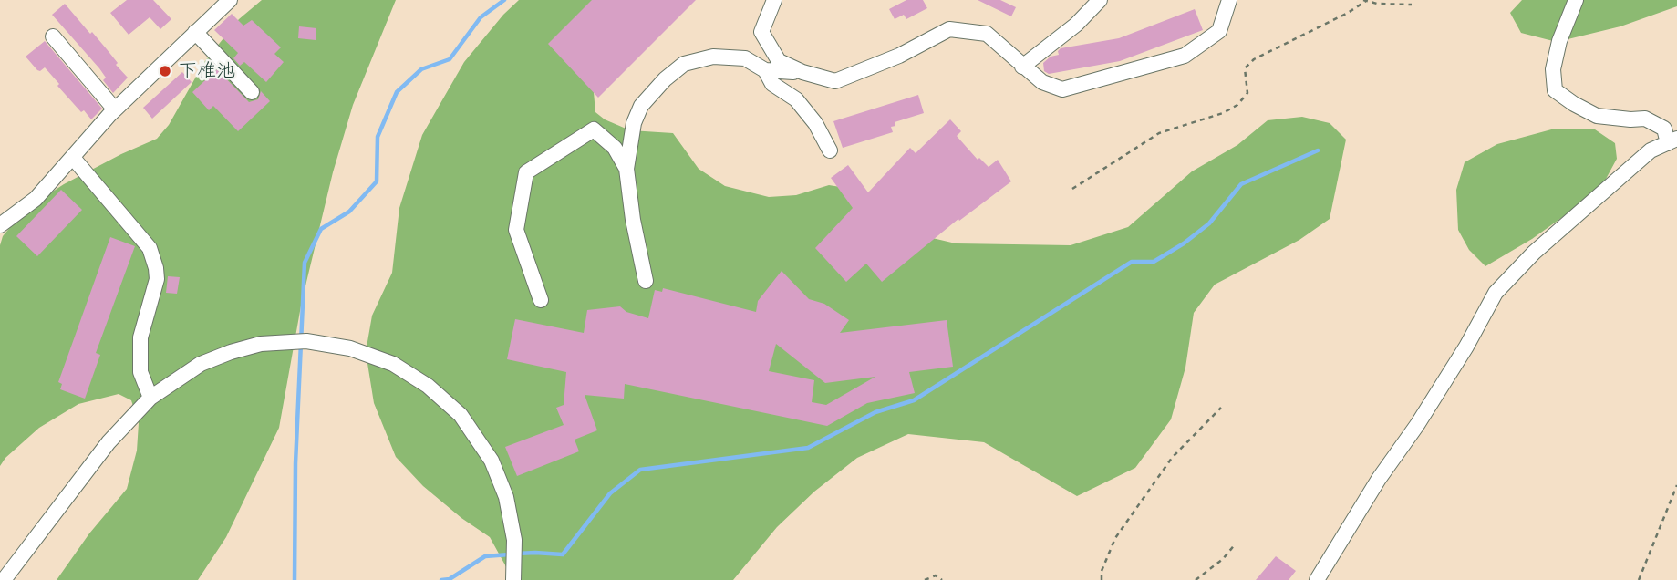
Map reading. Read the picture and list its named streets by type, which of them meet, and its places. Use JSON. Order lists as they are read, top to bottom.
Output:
{
  "places": ["下椎池"]
}
